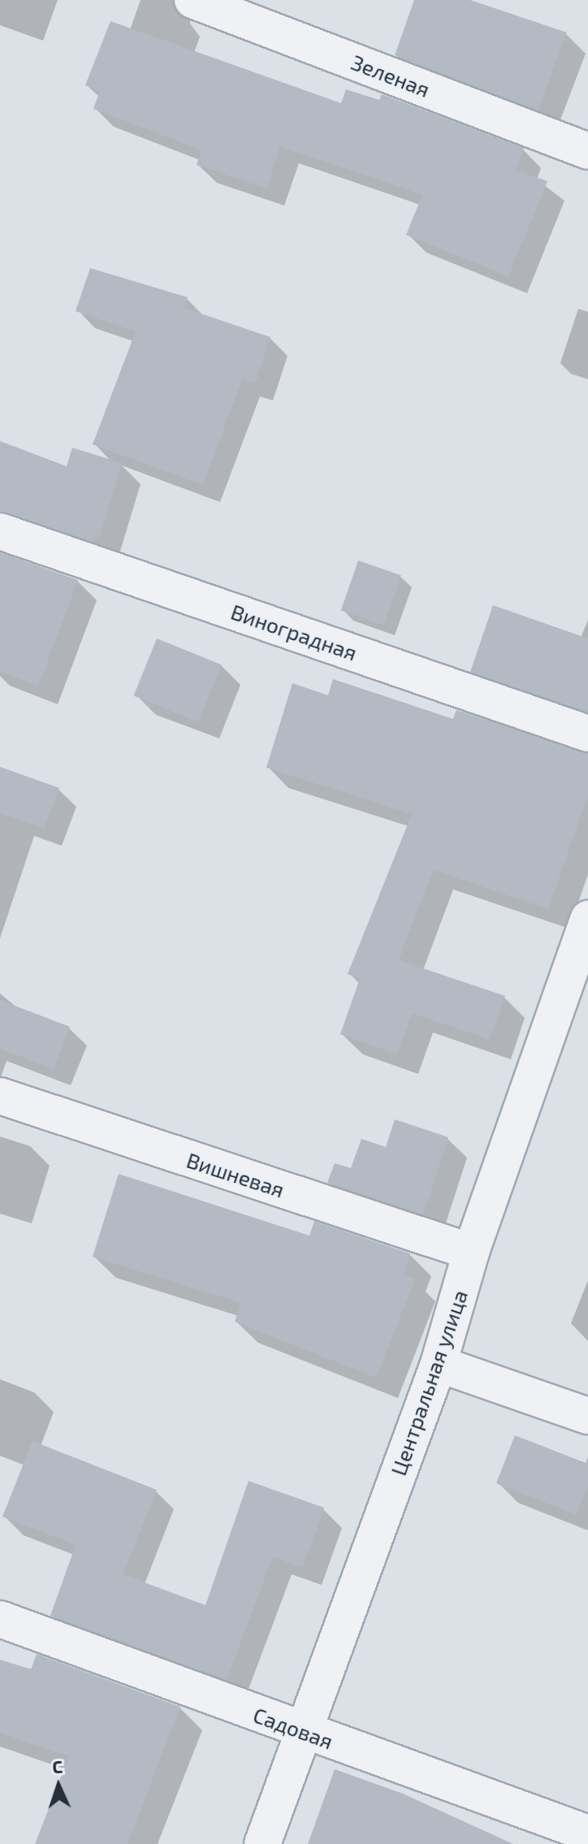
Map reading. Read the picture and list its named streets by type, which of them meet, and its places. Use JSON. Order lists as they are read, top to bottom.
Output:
{
  "streets": {
    "street": [
      "Зеленая",
      "Виноградная",
      "Вишневая",
      "Центральная улица",
      "Садовая"
    ]
  },
  "crossings": [
    ["Вишневая", "Центральная улица"],
    ["Центральная улица", "Садовая"]
  ],
  "north": "top"
}
